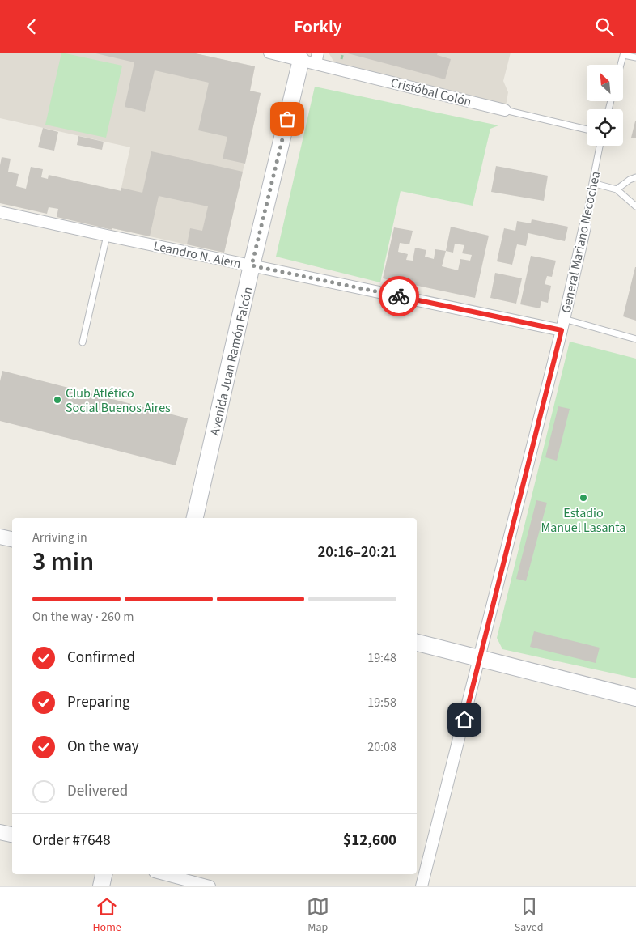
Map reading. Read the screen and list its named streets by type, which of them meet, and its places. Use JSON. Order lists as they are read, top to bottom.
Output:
{
  "streets": {
    "main road": ["Avenida Juan Ramón Falcón"],
    "street": ["Cristóbal Colón", "General Mariano Necochea", "Leandro N. Alem"]
  },
  "crossings": [
    ["Cristóbal Colón", "Avenida Juan Ramón Falcón"],
    ["General Mariano Necochea", "Leandro N. Alem"],
    ["Leandro N. Alem", "Avenida Juan Ramón Falcón"]
  ],
  "places": ["Club Atlético Social Buenos Aires", "Estadio Manuel Lasanta"],
  "north": "top left",
  "page": {
    "header": "Forkly",
    "heading": ["3 min", "Arriving in", "20:16–20:21"],
    "panel": ["Order #7648", "$12,600"],
    "bar": "On the way · 260 m",
    "list": [
      ["Confirmed", "19:48"],
      ["Preparing", "19:58"],
      ["On the way", "20:08"],
      "Delivered"
    ],
    "tabs": ["Home", "Map", "Saved"]
  }
}
